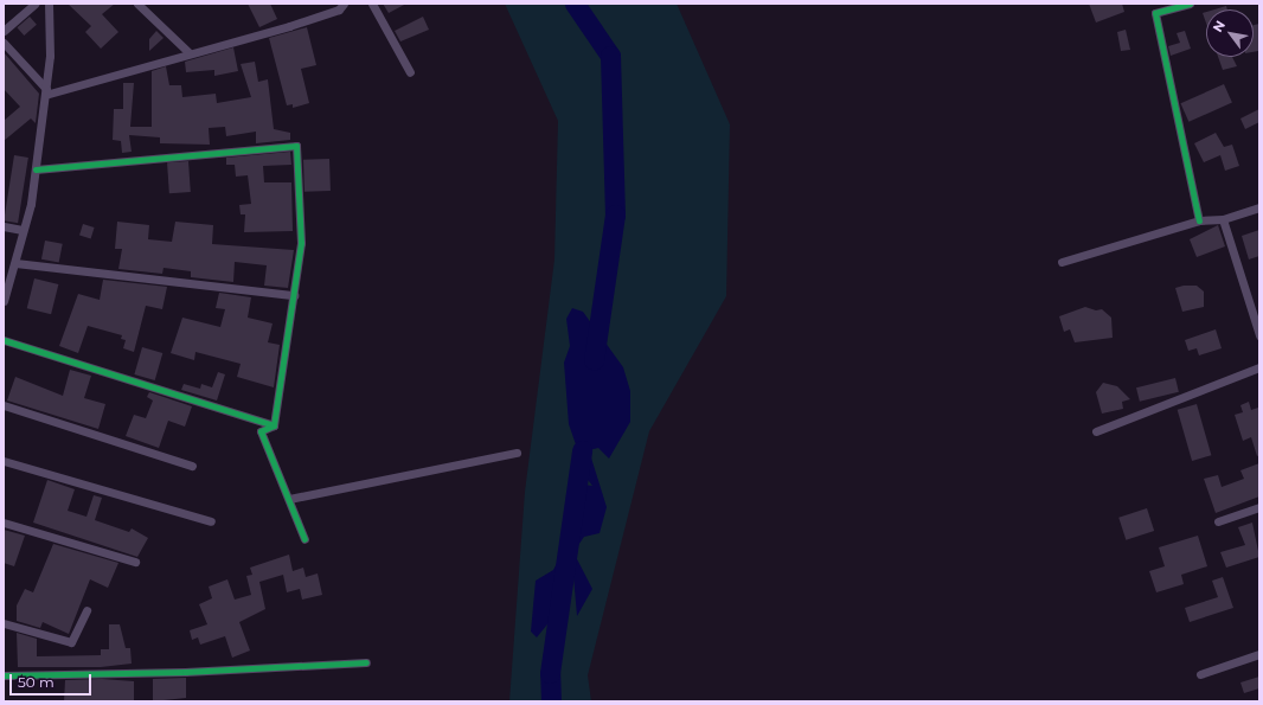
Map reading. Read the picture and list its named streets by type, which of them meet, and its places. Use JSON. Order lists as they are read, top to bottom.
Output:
{
  "scale_bar": "50 m",
  "north": "top left"
}
